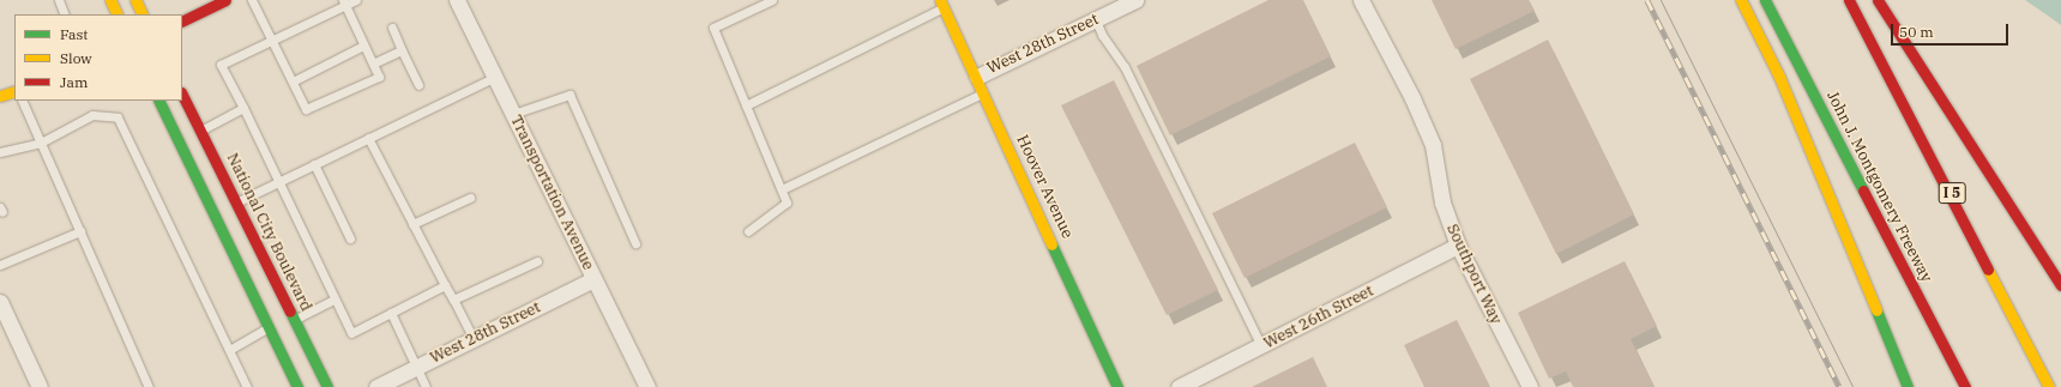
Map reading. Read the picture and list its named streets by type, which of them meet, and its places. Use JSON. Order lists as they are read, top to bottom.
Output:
{
  "streets": {
    "main road": [
      "Hoover Avenue",
      "John J. Montgomery Freeway",
      "I 5",
      "National City Boulevard"
    ],
    "street": [
      "West 28th Street",
      "Transportation Avenue",
      "Southport Way",
      "West 26th Street"
    ]
  },
  "crossings": [
    ["West 28th Street", "Hoover Avenue"],
    ["West 28th Street", "Transportation Avenue"],
    ["Southport Way", "West 26th Street"]
  ],
  "legend": ["Fast", "Slow", "Jam"],
  "scale_bar": "50 m"
}
